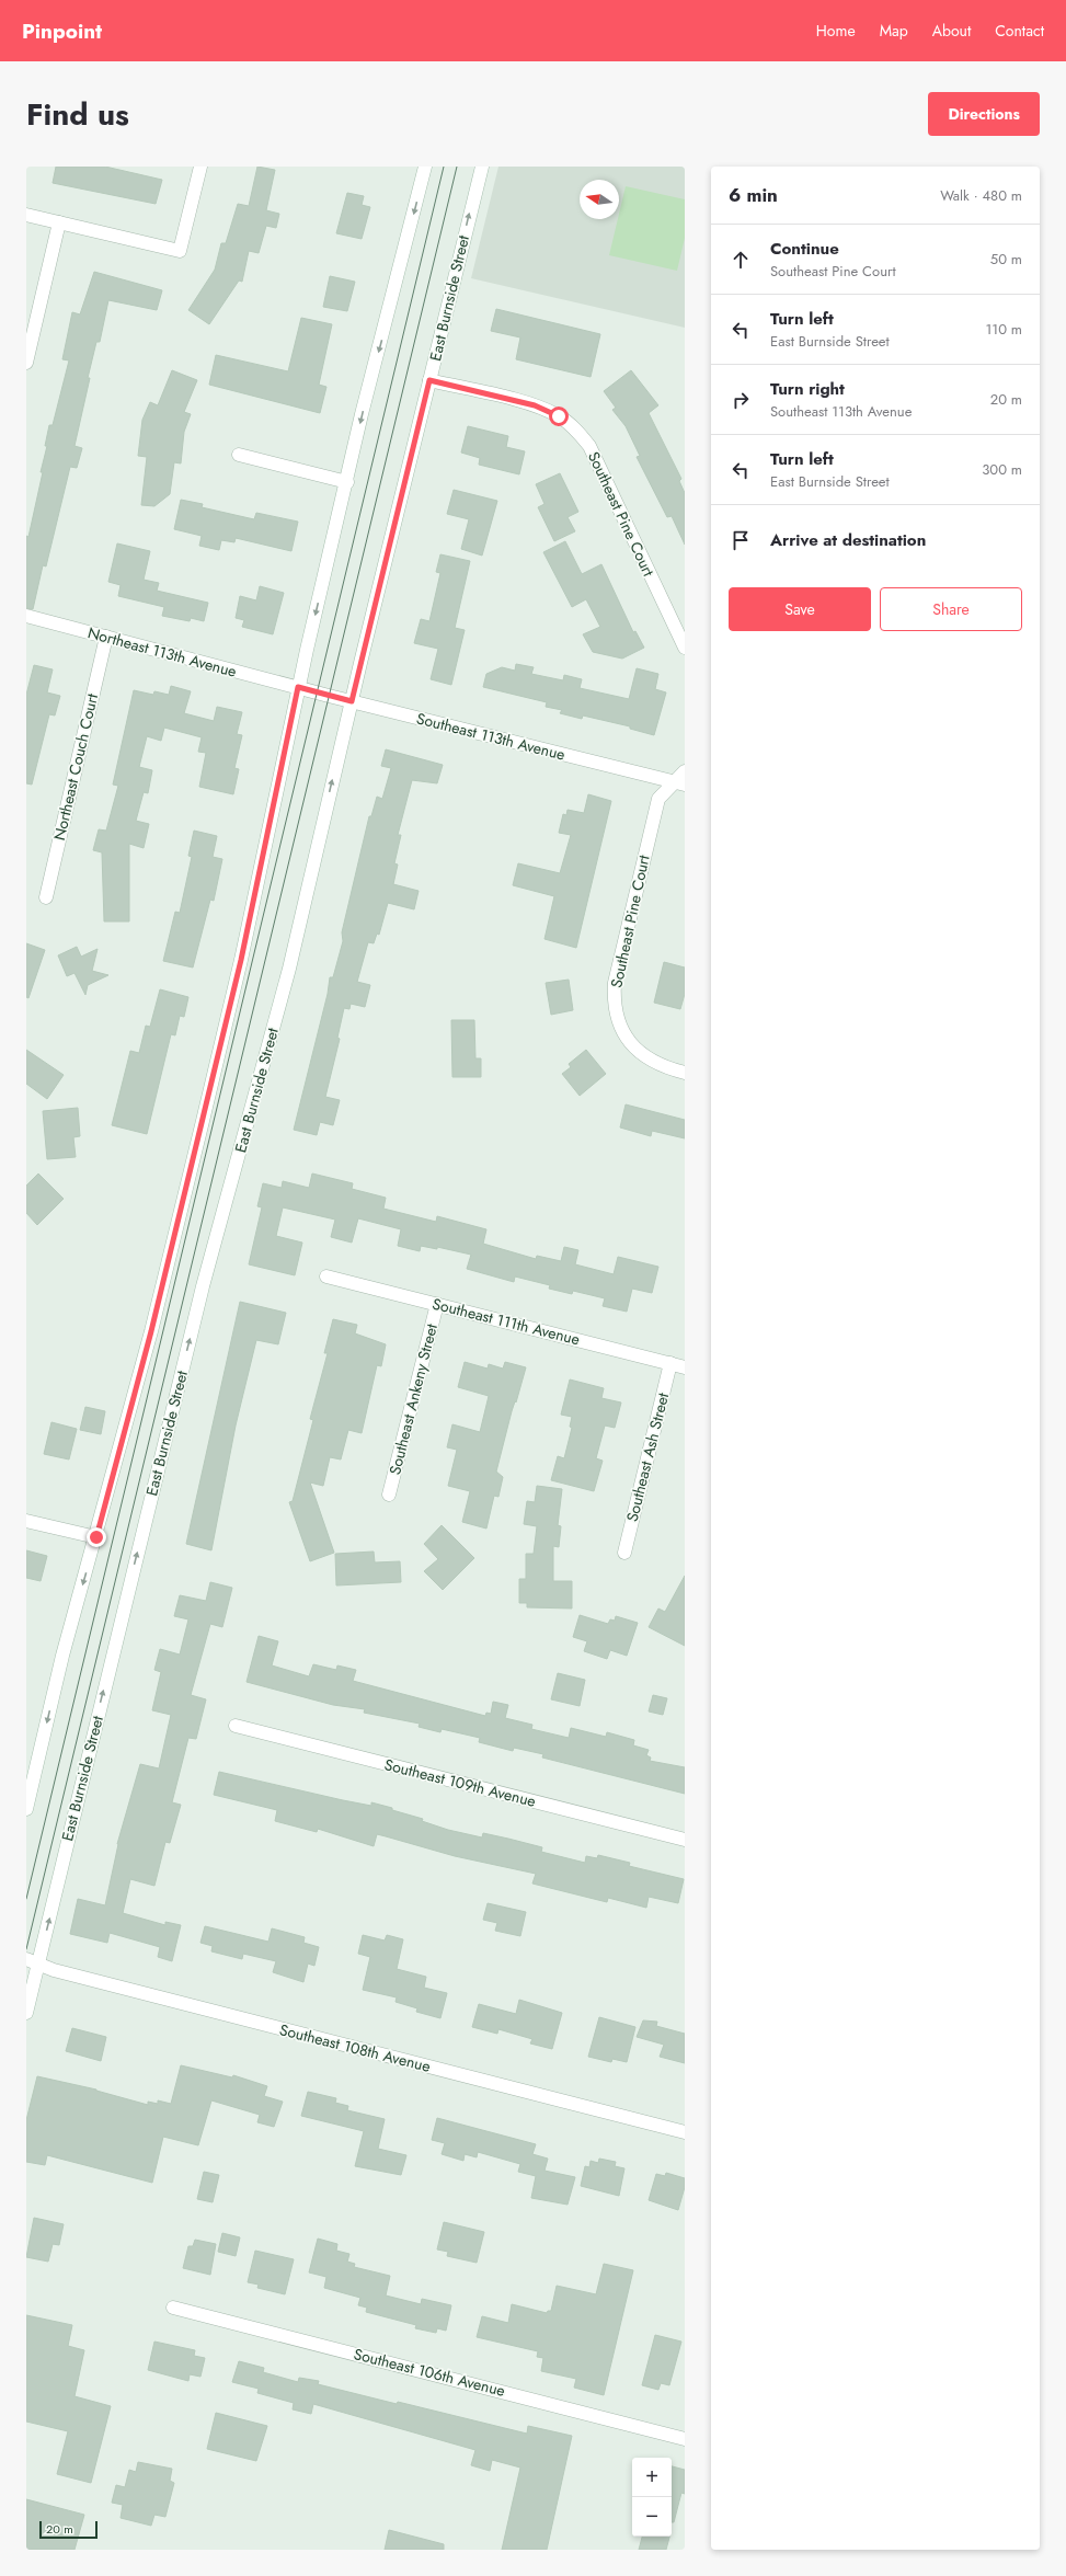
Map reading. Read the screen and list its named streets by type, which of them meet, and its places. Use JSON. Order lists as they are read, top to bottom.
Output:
{
  "streets": {
    "street": [
      "East Burnside Street",
      "Southeast Pine Court",
      "Northeast 113th Avenue",
      "Southeast 113th Avenue",
      "Northeast Couch Court",
      "Southeast 111th Avenue",
      "Southeast Ankeny Street",
      "Southeast Ash Street",
      "Southeast 109th Avenue",
      "Southeast 108th Avenue",
      "Southeast 106th Avenue"
    ]
  },
  "crossings": [
    ["East Burnside Street", "Southeast Pine Court"],
    ["East Burnside Street", "Southeast 113th Avenue"],
    ["East Burnside Street", "Southeast 108th Avenue"],
    ["Southeast Pine Court", "Southeast 113th Avenue"],
    ["Northeast 113th Avenue", "Southeast 113th Avenue"],
    ["Northeast 113th Avenue", "Northeast Couch Court"],
    ["Southeast 111th Avenue", "Southeast Ankeny Street"],
    ["Southeast 111th Avenue", "Southeast Ash Street"]
  ],
  "scale_bar": "20 m",
  "north": "left",
  "page": {
    "header": "Pinpoint",
    "nav": [
      "Home",
      "Map",
      "About",
      "Contact"
    ],
    "title": "Find us",
    "buttons": [
      "Directions",
      ["Save", "Share"]
    ],
    "heading": ["6 min", "Walk · 480 m"],
    "list": [
      ["Continue", "Southeast Pine Court", "50 m"],
      ["Turn left", "East Burnside Street", "110 m"],
      ["Turn right", "Southeast 113th Avenue", "20 m"],
      ["Turn left", "East Burnside Street", "300 m"],
      "Arrive at destination"
    ],
    "map_buttons": ["+", "−"],
    "scale": "20 m"
  }
}
